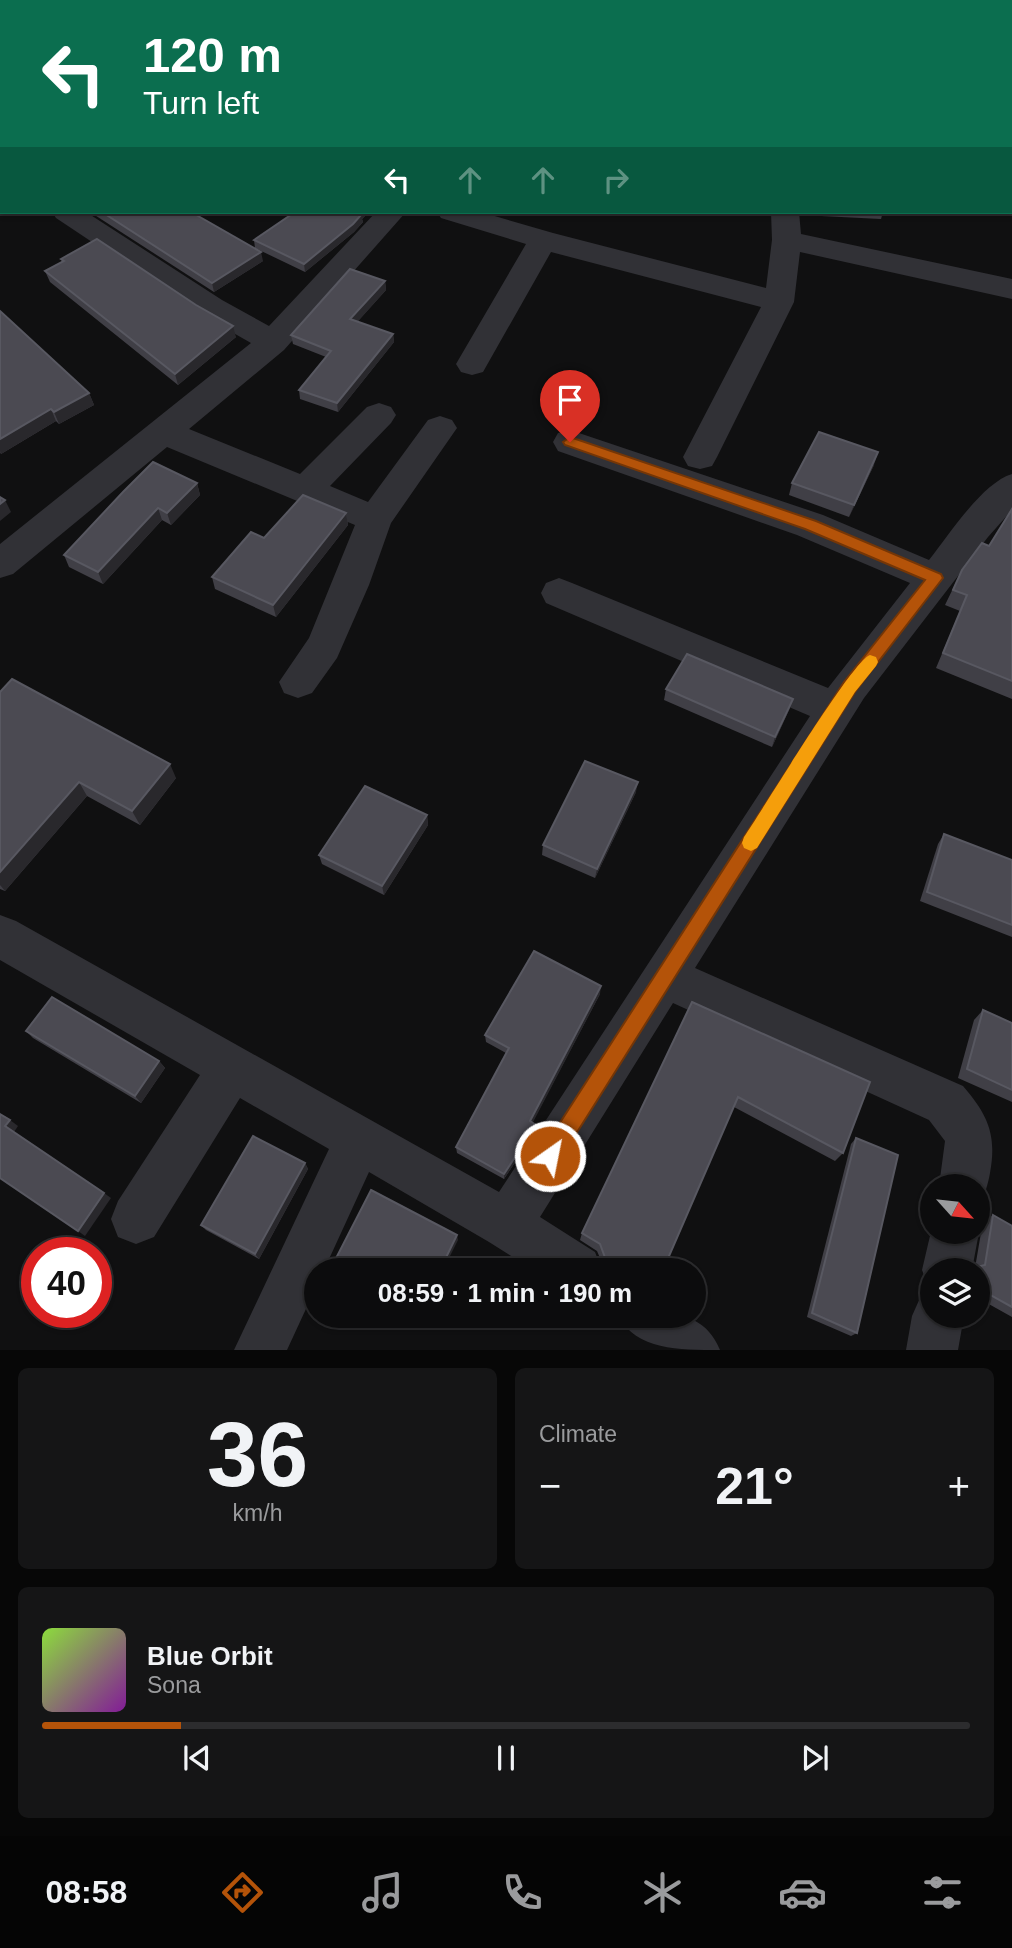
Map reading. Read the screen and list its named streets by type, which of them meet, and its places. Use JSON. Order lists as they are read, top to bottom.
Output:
{
  "north": "bottom right",
  "page": {
    "turn": ["120 m", "Turn left"],
    "limit": "40",
    "trip": "08:59 · 1 min · 190 m",
    "tile": [
      ["36", "km/h"],
      "Climate"
    ],
    "heat": ["−", "21°", "+"],
    "song": ["Blue Orbit", "Sona"],
    "tabs": "08:58"
  }
}
